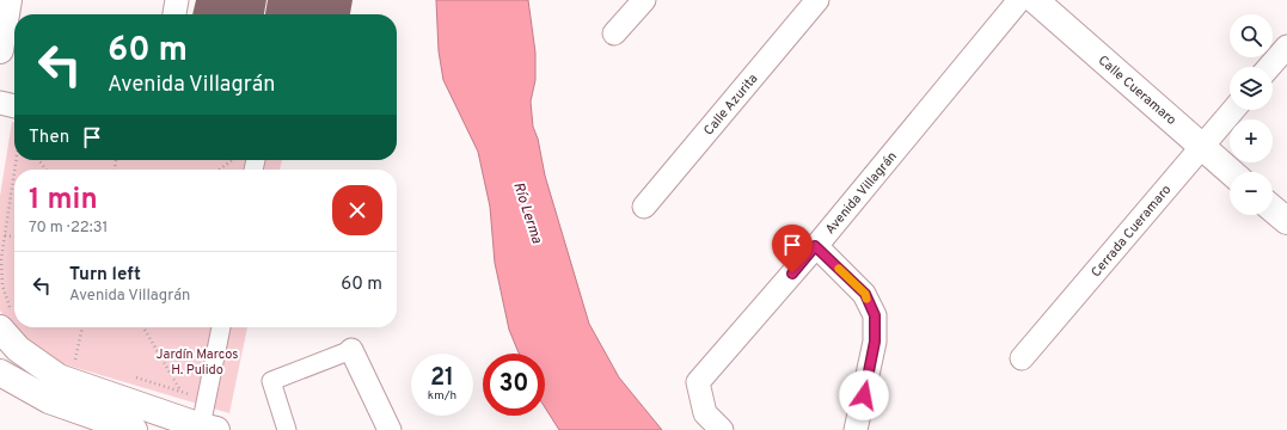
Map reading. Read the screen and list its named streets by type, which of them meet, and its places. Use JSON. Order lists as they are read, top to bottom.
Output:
{
  "streets": {
    "main road": ["Calle Cueramaro"],
    "street": ["Calle Azurita", "Avenida Villagrán", "Cerrada Cueramaro"]
  },
  "crossings": [
    ["Calle Cueramaro", "Cerrada Cueramaro"]
  ],
  "water": ["Río Lerma"],
  "parks": ["Jardín Marcos H. Pulido"],
  "page": {
    "map_buttons": ["+", "−"],
    "turn": ["60 m", "Avenida Villagrán"],
    "then": "Then",
    "heading": ["1 min", "70 m · 22:31"],
    "list": [
      {
        "name": "Turn left",
        "note": "Avenida Villagrán",
        "value": "60 m"
      }
    ],
    "speed": "21 km/h",
    "limit": "30"
  }
}
